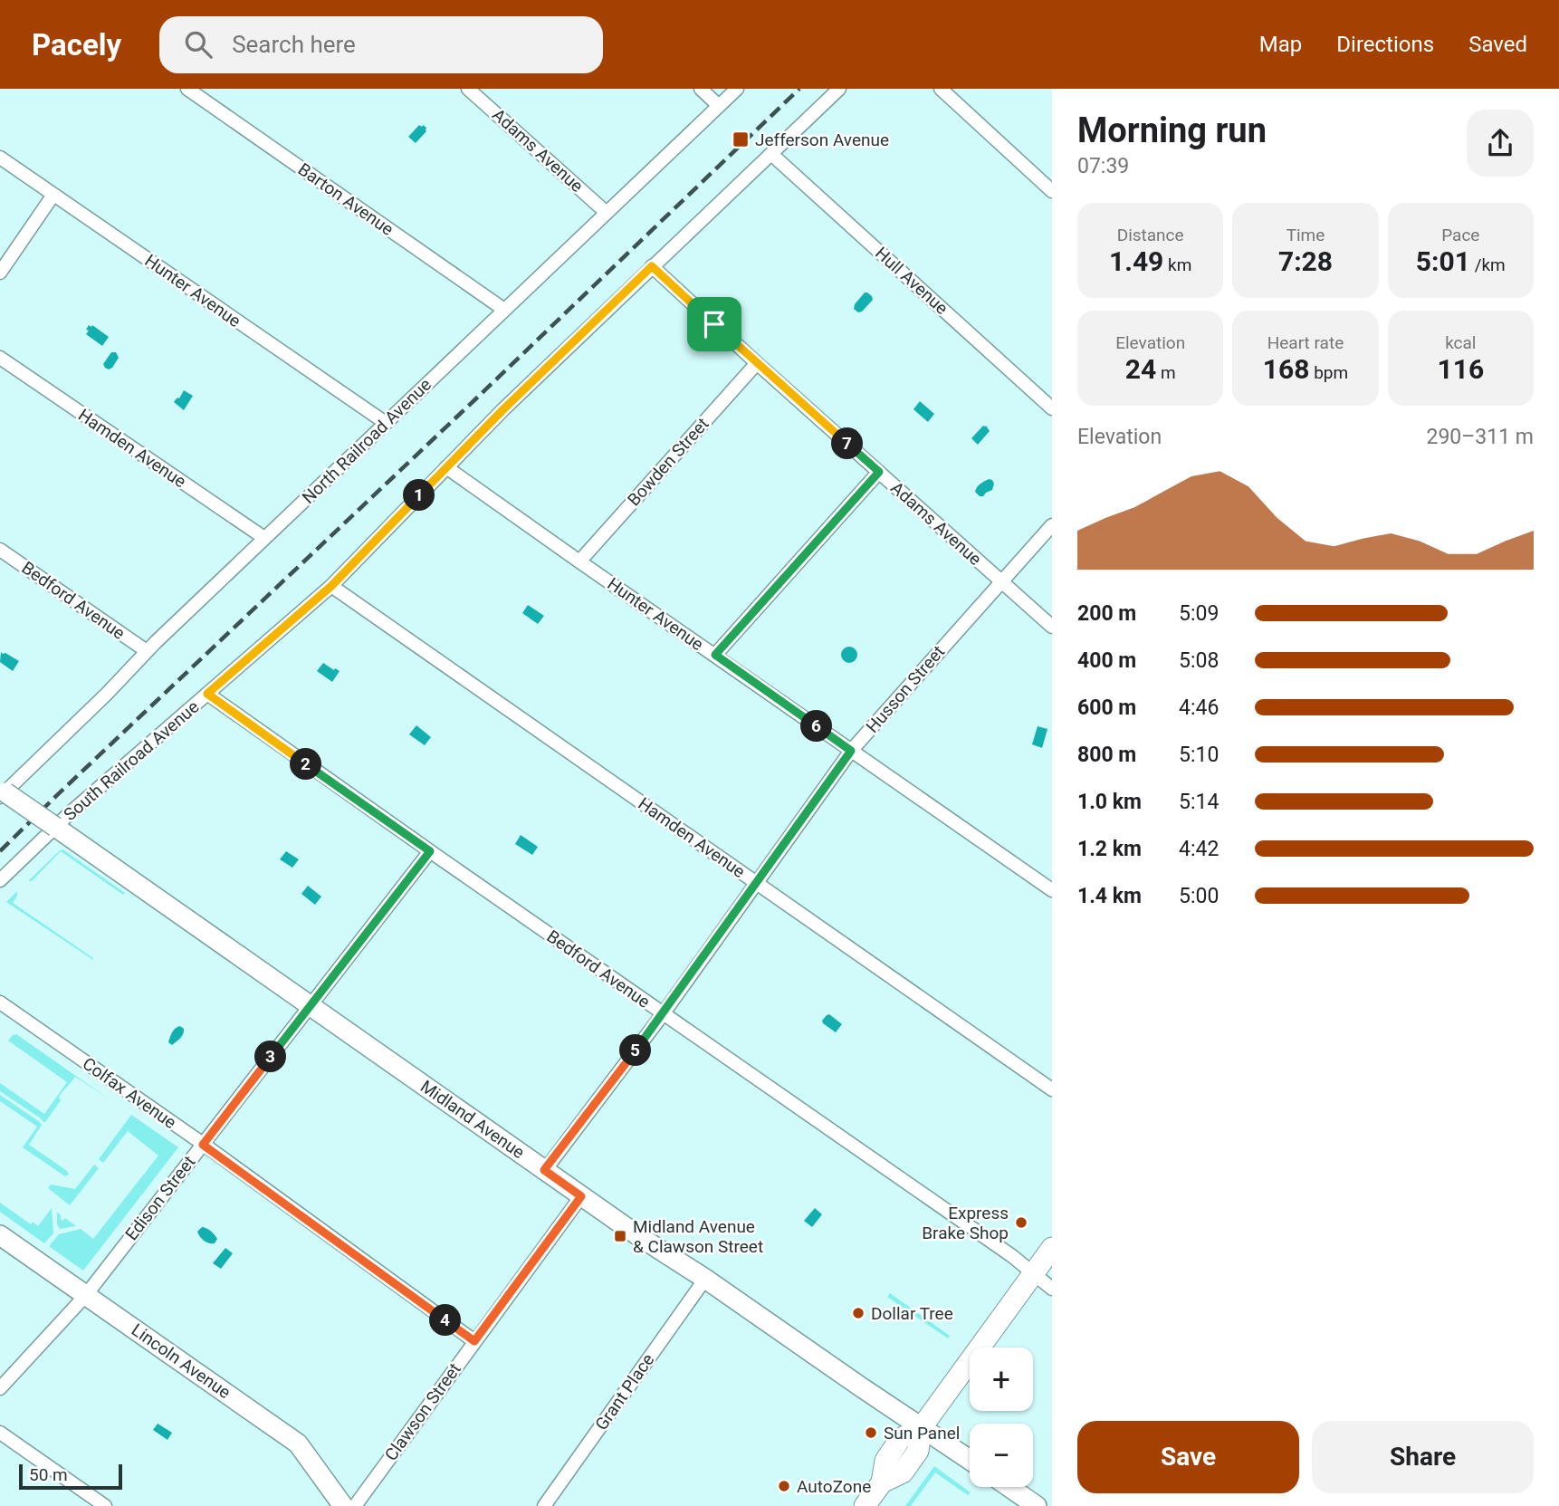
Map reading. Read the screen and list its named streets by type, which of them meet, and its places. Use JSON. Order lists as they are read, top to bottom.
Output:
{
  "streets": {
    "street": [
      "Adams Avenue",
      "Barton Avenue",
      "Hull Avenue",
      "Hunter Avenue",
      "North Railroad Avenue",
      "Hamden Avenue",
      "Bowden Street",
      "Bedford Avenue",
      "Husson Street",
      "South Railroad Avenue",
      "Colfax Avenue",
      "Midland Avenue",
      "Edison Street",
      "Lincoln Avenue",
      "Grant Place",
      "Clawson Street"
    ]
  },
  "crossings": [
    ["Adams Avenue", "North Railroad Avenue"],
    ["Adams Avenue", "Bowden Street"],
    ["Adams Avenue", "Husson Street"],
    ["Adams Avenue", "South Railroad Avenue"],
    ["Barton Avenue", "North Railroad Avenue"],
    ["Hull Avenue", "South Railroad Avenue"],
    ["Hunter Avenue", "North Railroad Avenue"],
    ["Hunter Avenue", "Bowden Street"],
    ["Hunter Avenue", "Husson Street"],
    ["Hunter Avenue", "South Railroad Avenue"],
    ["North Railroad Avenue", "Hamden Avenue"],
    ["North Railroad Avenue", "Bedford Avenue"],
    ["North Railroad Avenue", "Midland Avenue"],
    ["Hamden Avenue", "Husson Street"],
    ["Hamden Avenue", "South Railroad Avenue"],
    ["Bedford Avenue", "Husson Street"],
    ["Bedford Avenue", "South Railroad Avenue"],
    ["Bedford Avenue", "Edison Street"],
    ["Husson Street", "Midland Avenue"],
    ["South Railroad Avenue", "Midland Avenue"],
    ["Colfax Avenue", "Edison Street"],
    ["Colfax Avenue", "Clawson Street"],
    ["Midland Avenue", "Edison Street"],
    ["Midland Avenue", "Grant Place"],
    ["Midland Avenue", "Clawson Street"],
    ["Edison Street", "Lincoln Avenue"]
  ],
  "places": {
    "transit": ["Jefferson Avenue", "Midland Avenue & Clawson Street"],
    "other": [
      "Express Brake Shop",
      "Dollar Tree",
      "Sun Panel",
      "AutoZone"
    ]
  },
  "scale_bar": "50 m",
  "page": {
    "header": "Pacely",
    "search": "Search here",
    "nav": ["Map", "Directions", "Saved"],
    "heading": ["Morning run", "07:39"],
    "stats": [
      ["Distance", "1.49 km"],
      ["Time", "7:28"],
      ["Pace", "5:01 /km"],
      ["Elevation", "24 m"],
      ["Heart rate", "168 bpm"],
      ["kcal", "116"]
    ],
    "chart": ["Elevation", "290–311 m"],
    "pins": [
      "7",
      "1",
      "6",
      "2",
      "5",
      "3",
      "4"
    ],
    "list": [
      {
        "name": "200 m",
        "note": "5:09"
      },
      {
        "name": "400 m",
        "note": "5:08"
      },
      {
        "name": "600 m",
        "note": "4:46"
      },
      {
        "name": "800 m",
        "note": "5:10"
      },
      {
        "name": "1.0 km",
        "note": "5:14"
      },
      {
        "name": "1.2 km",
        "note": "4:42"
      },
      {
        "name": "1.4 km",
        "note": "5:00"
      }
    ],
    "map_buttons": ["+", "−"],
    "buttons": ["Save", "Share"],
    "scale": "50 m"
  }
}
